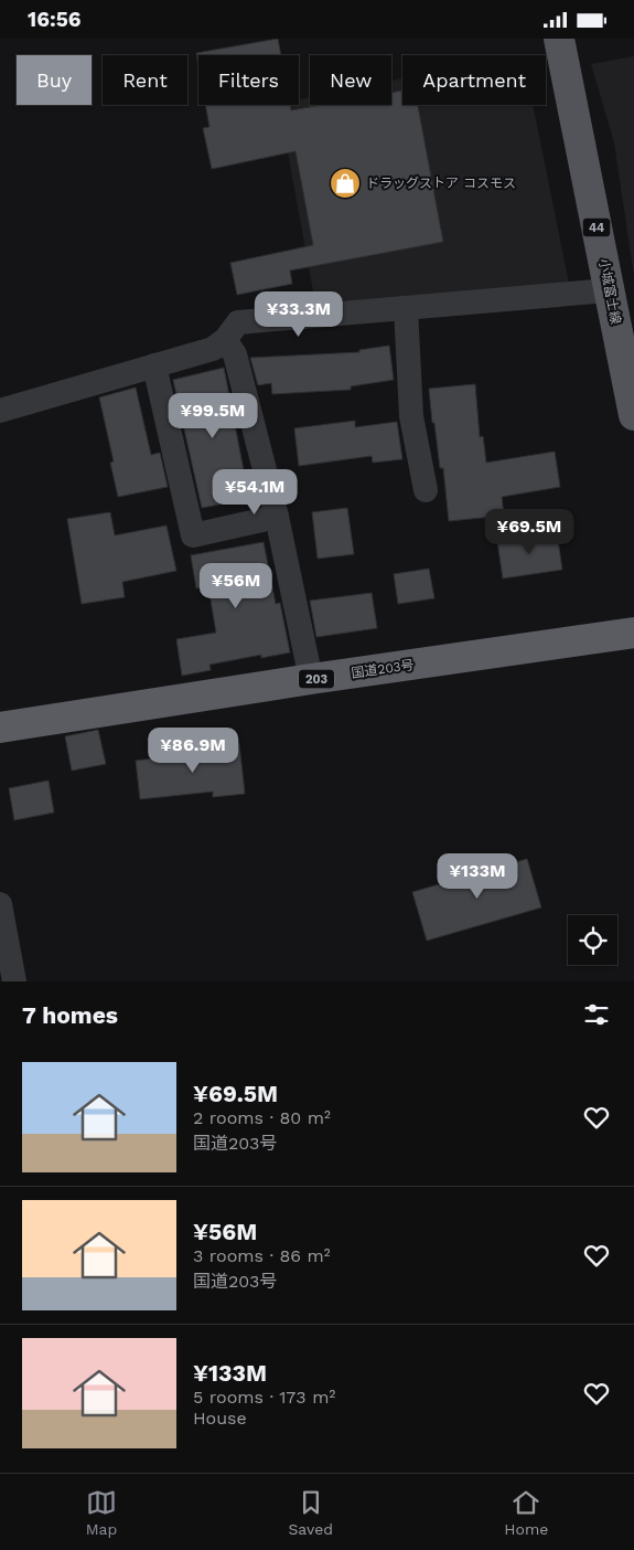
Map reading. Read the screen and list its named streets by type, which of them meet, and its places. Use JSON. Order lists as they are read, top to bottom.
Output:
{
  "streets": {
    "highway": ["国道203号", "203"],
    "main road": ["44", "小城富士線"]
  },
  "places": {
    "shop": ["ドラッグストア コスモス"]
  },
  "page": {
    "status": "16:56",
    "chip": [
      "Buy",
      "Rent",
      "Filters",
      "New",
      "Apartment"
    ],
    "price": [
      "¥33.3M",
      "¥99.5M",
      "¥54.1M",
      "¥69.5M",
      "¥56M",
      "¥86.9M",
      "¥133M"
    ],
    "heading": "7 homes",
    "list": [
      {
        "name": "¥69.5M",
        "note": "2 rooms · 80 m² · 国道203号"
      },
      {
        "name": "¥56M",
        "note": "3 rooms · 86 m² · 国道203号"
      },
      {
        "name": "¥133M",
        "note": "5 rooms · 173 m² · House"
      }
    ],
    "tabs": ["Map", "Saved", "Home"]
  }
}
